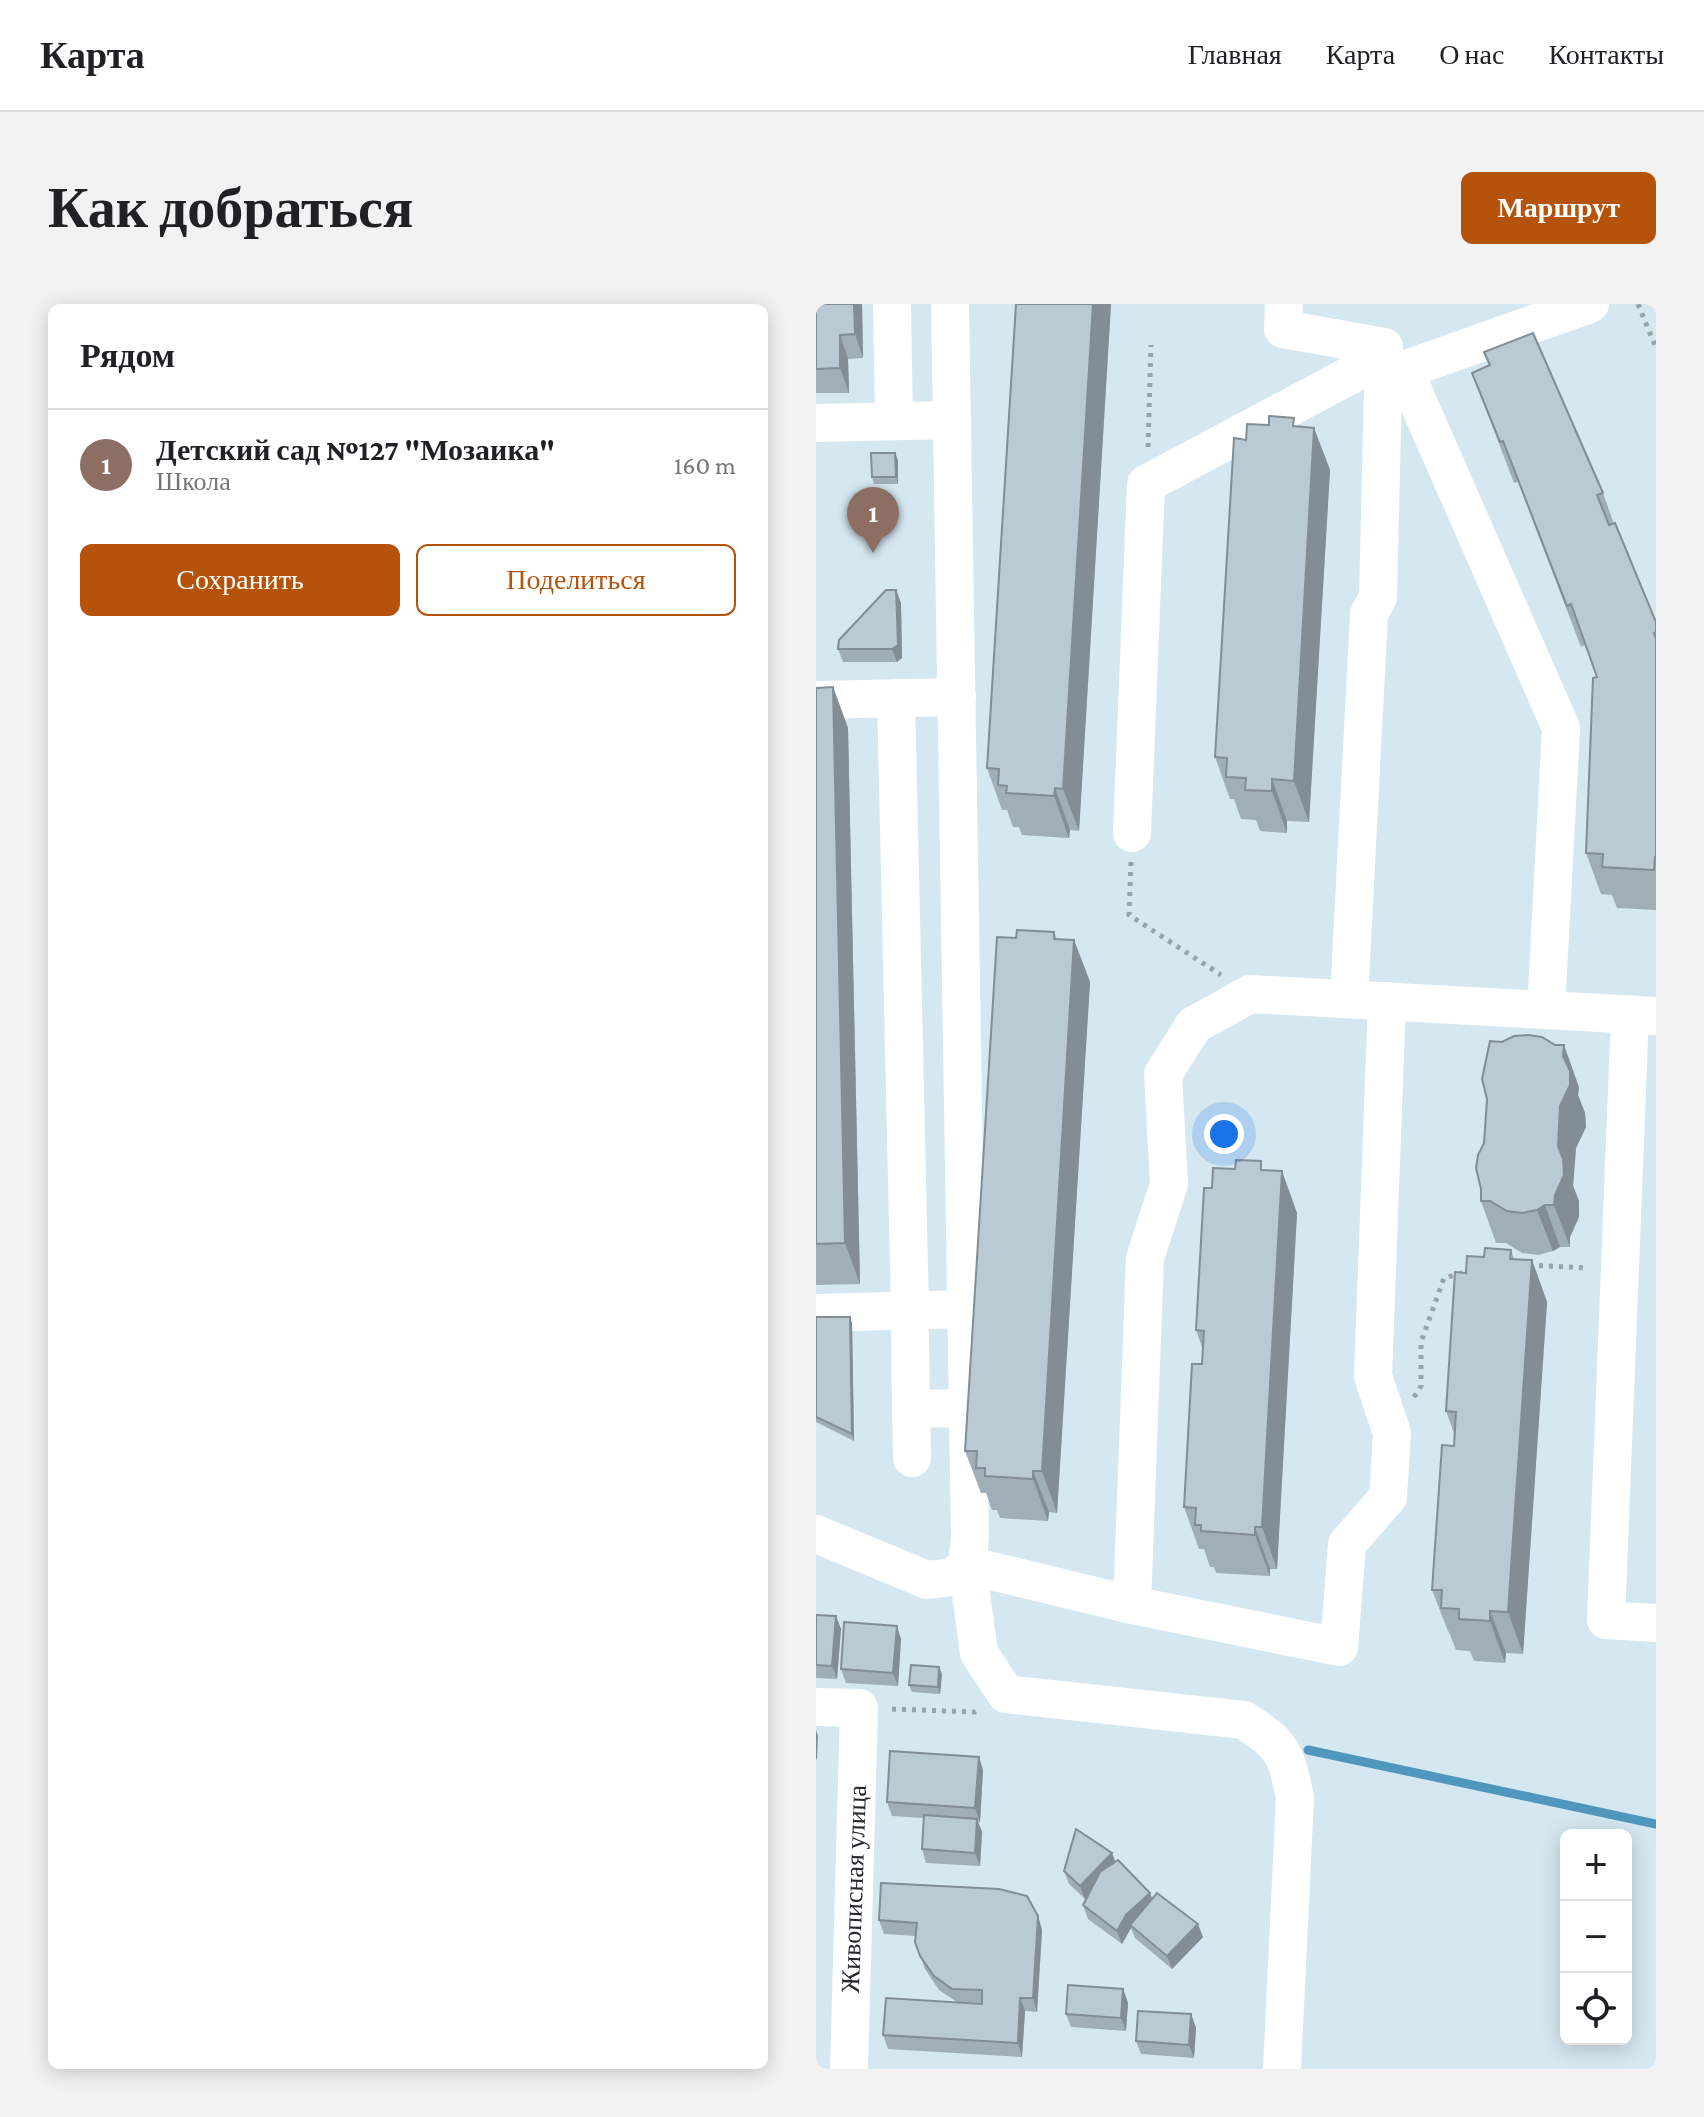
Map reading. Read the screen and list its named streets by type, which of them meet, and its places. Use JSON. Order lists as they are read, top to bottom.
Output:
{
  "streets": {
    "street": ["Живописная улица"]
  },
  "page": {
    "header": "Карта",
    "nav": [
      "Главная",
      "Карта",
      "О нас",
      "Контакты"
    ],
    "buttons": [
      "Маршрут",
      ["Сохранить", "Поделиться"]
    ],
    "title": "Как добраться",
    "heading": "Рядом",
    "list": [
      {
        "mark": "1",
        "name": "Детский сад №127 \"Мозаика\"",
        "note": "Школа",
        "value": "160 m"
      }
    ],
    "pins": "1",
    "map_buttons": ["+", "−"]
  }
}
